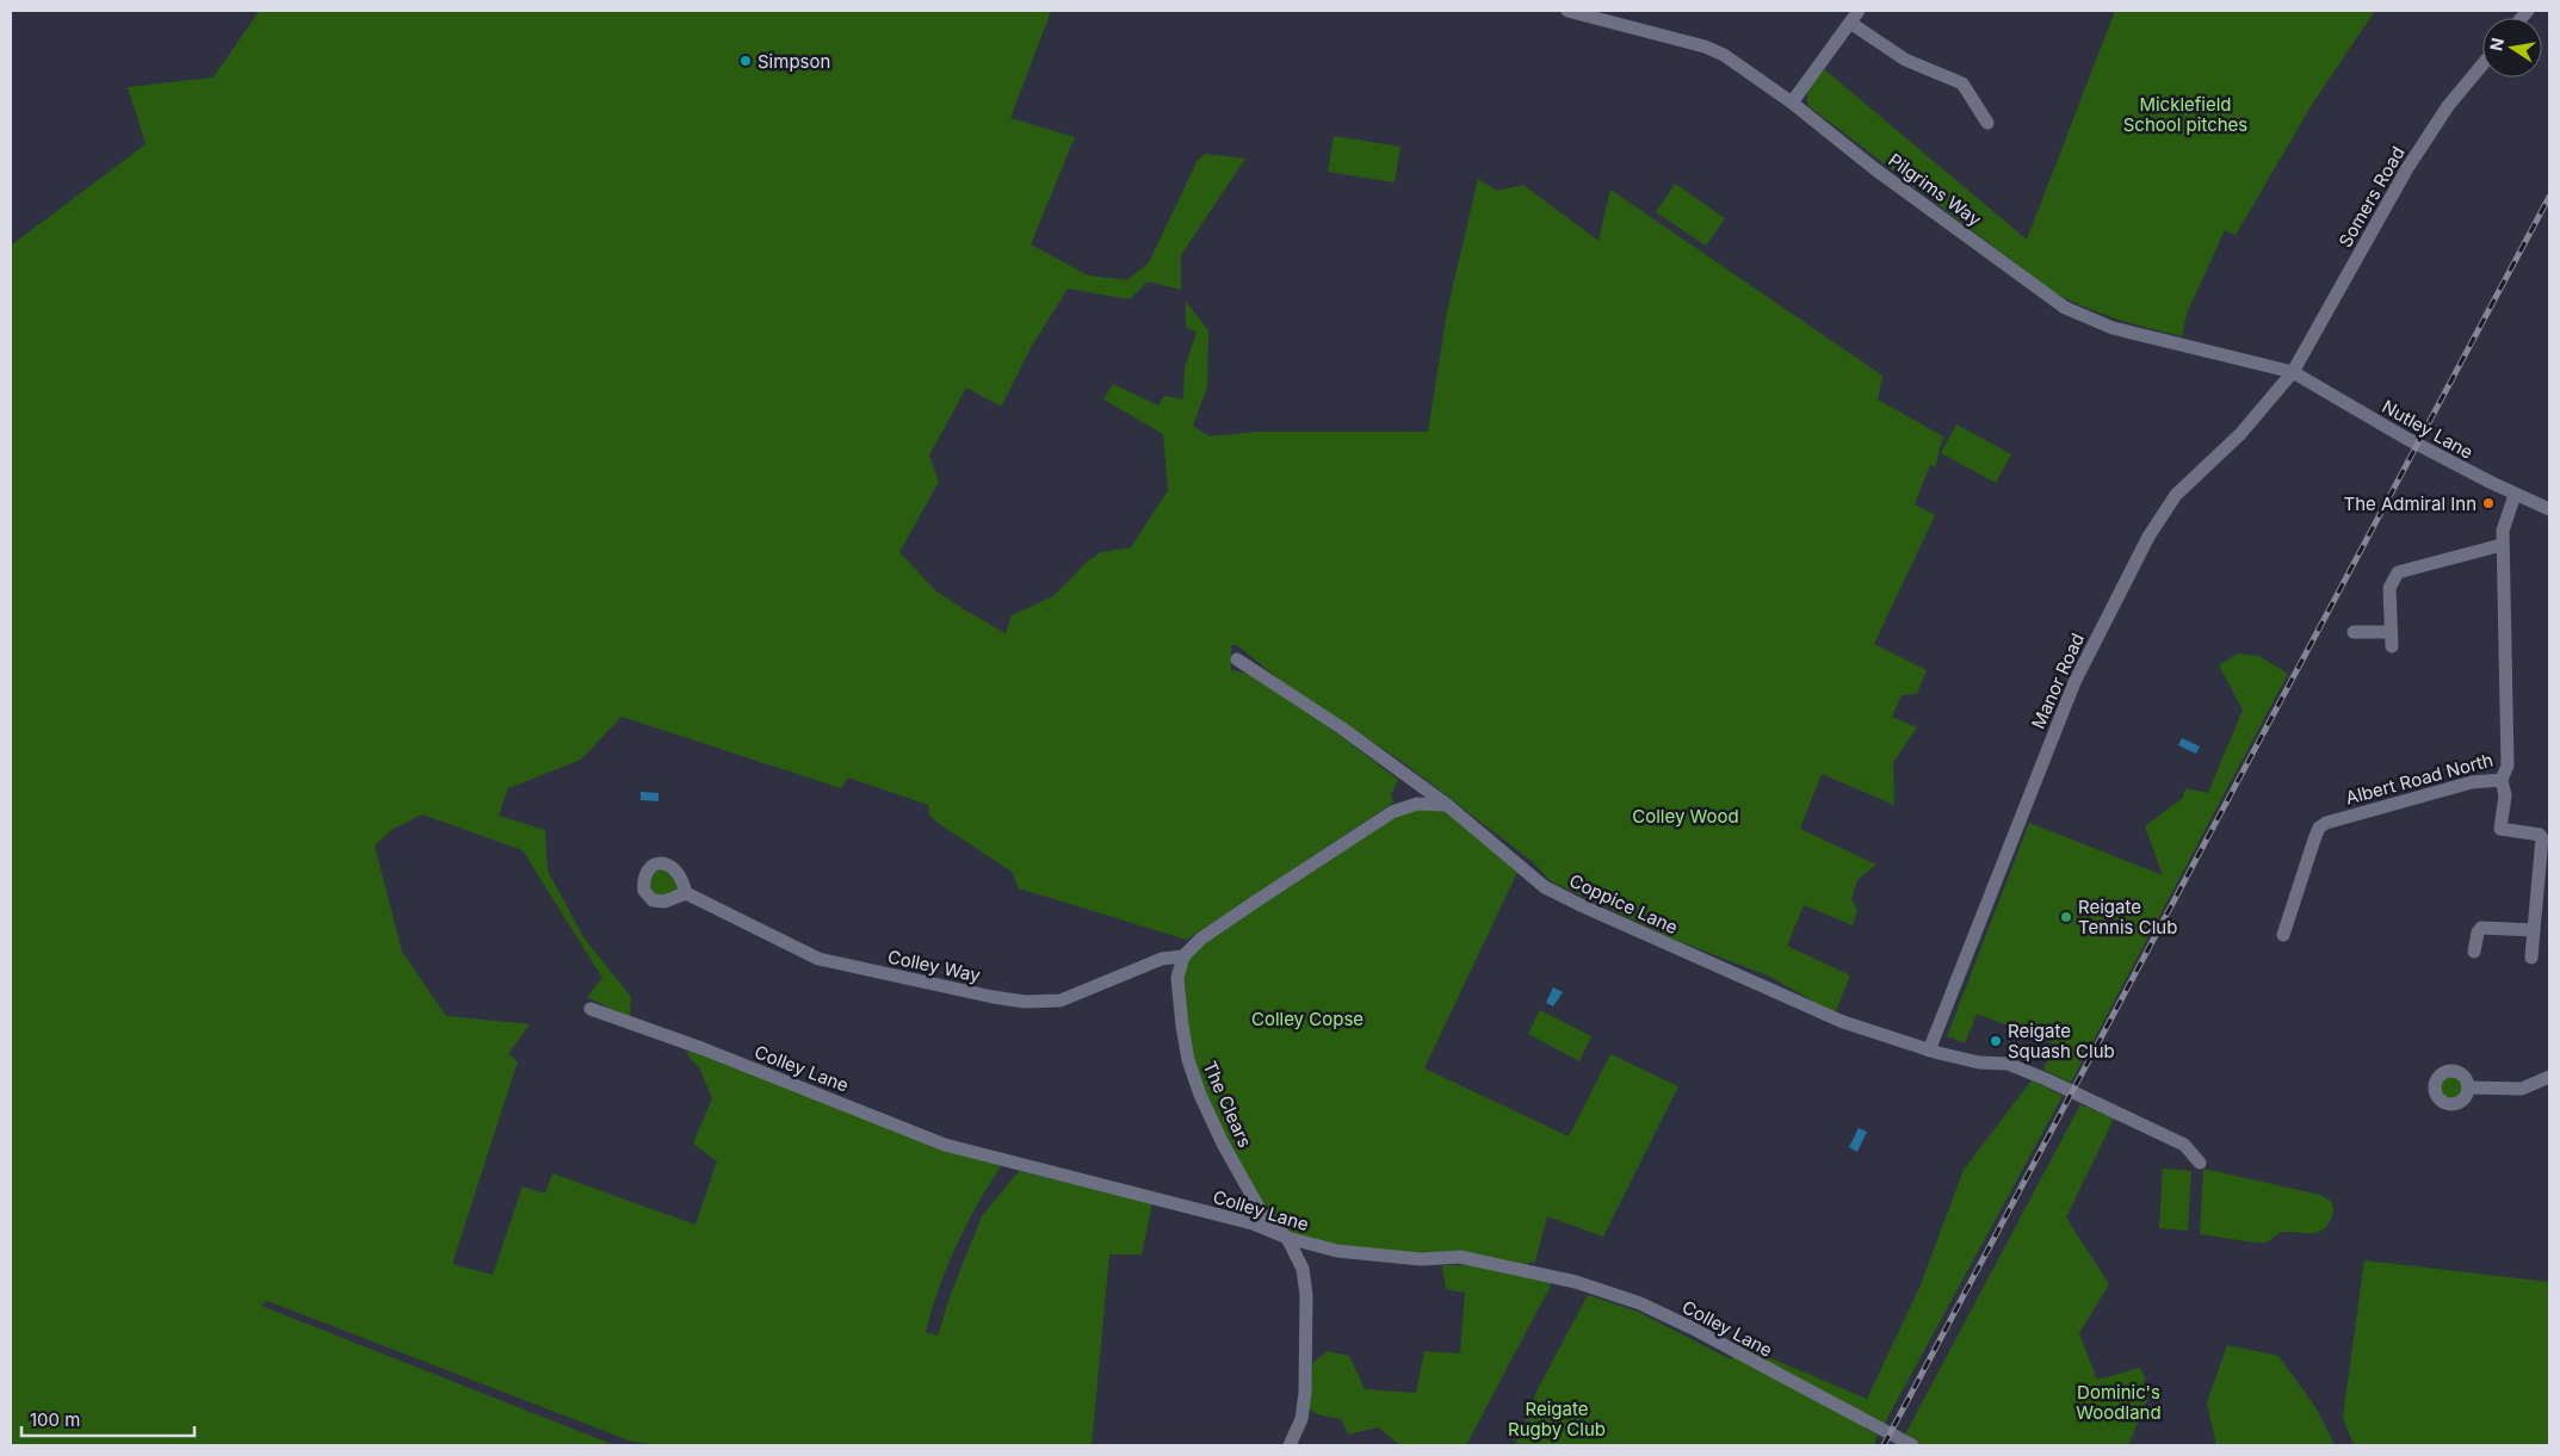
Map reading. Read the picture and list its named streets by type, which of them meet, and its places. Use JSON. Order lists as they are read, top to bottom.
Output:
{
  "streets": {
    "street": [
      "Pilgrims Way",
      "Somers Road",
      "Nutley Lane",
      "Manor Road",
      "Albert Road North",
      "Coppice Lane",
      "Colley Way",
      "Colley Lane",
      "The Clears"
    ]
  },
  "crossings": [
    ["Pilgrims Way", "Somers Road"],
    ["Pilgrims Way", "Nutley Lane"],
    ["Pilgrims Way", "Manor Road"],
    ["Somers Road", "Nutley Lane"],
    ["Somers Road", "Manor Road"],
    ["Nutley Lane", "Manor Road"],
    ["Nutley Lane", "Albert Road North"],
    ["Manor Road", "Coppice Lane"],
    ["Colley Way", "The Clears"],
    ["Colley Lane", "The Clears"]
  ],
  "parks": [
    "Micklefield School pitches",
    "Colley Wood",
    "Colley Copse",
    "Dominic's Woodland",
    "Reigate Rugby Club"
  ],
  "places": [
    "Simpson",
    "The Admiral Inn",
    "Reigate Tennis Club",
    "Reigate Squash Club"
  ],
  "scale_bar": "100 m",
  "north": "left"
}
